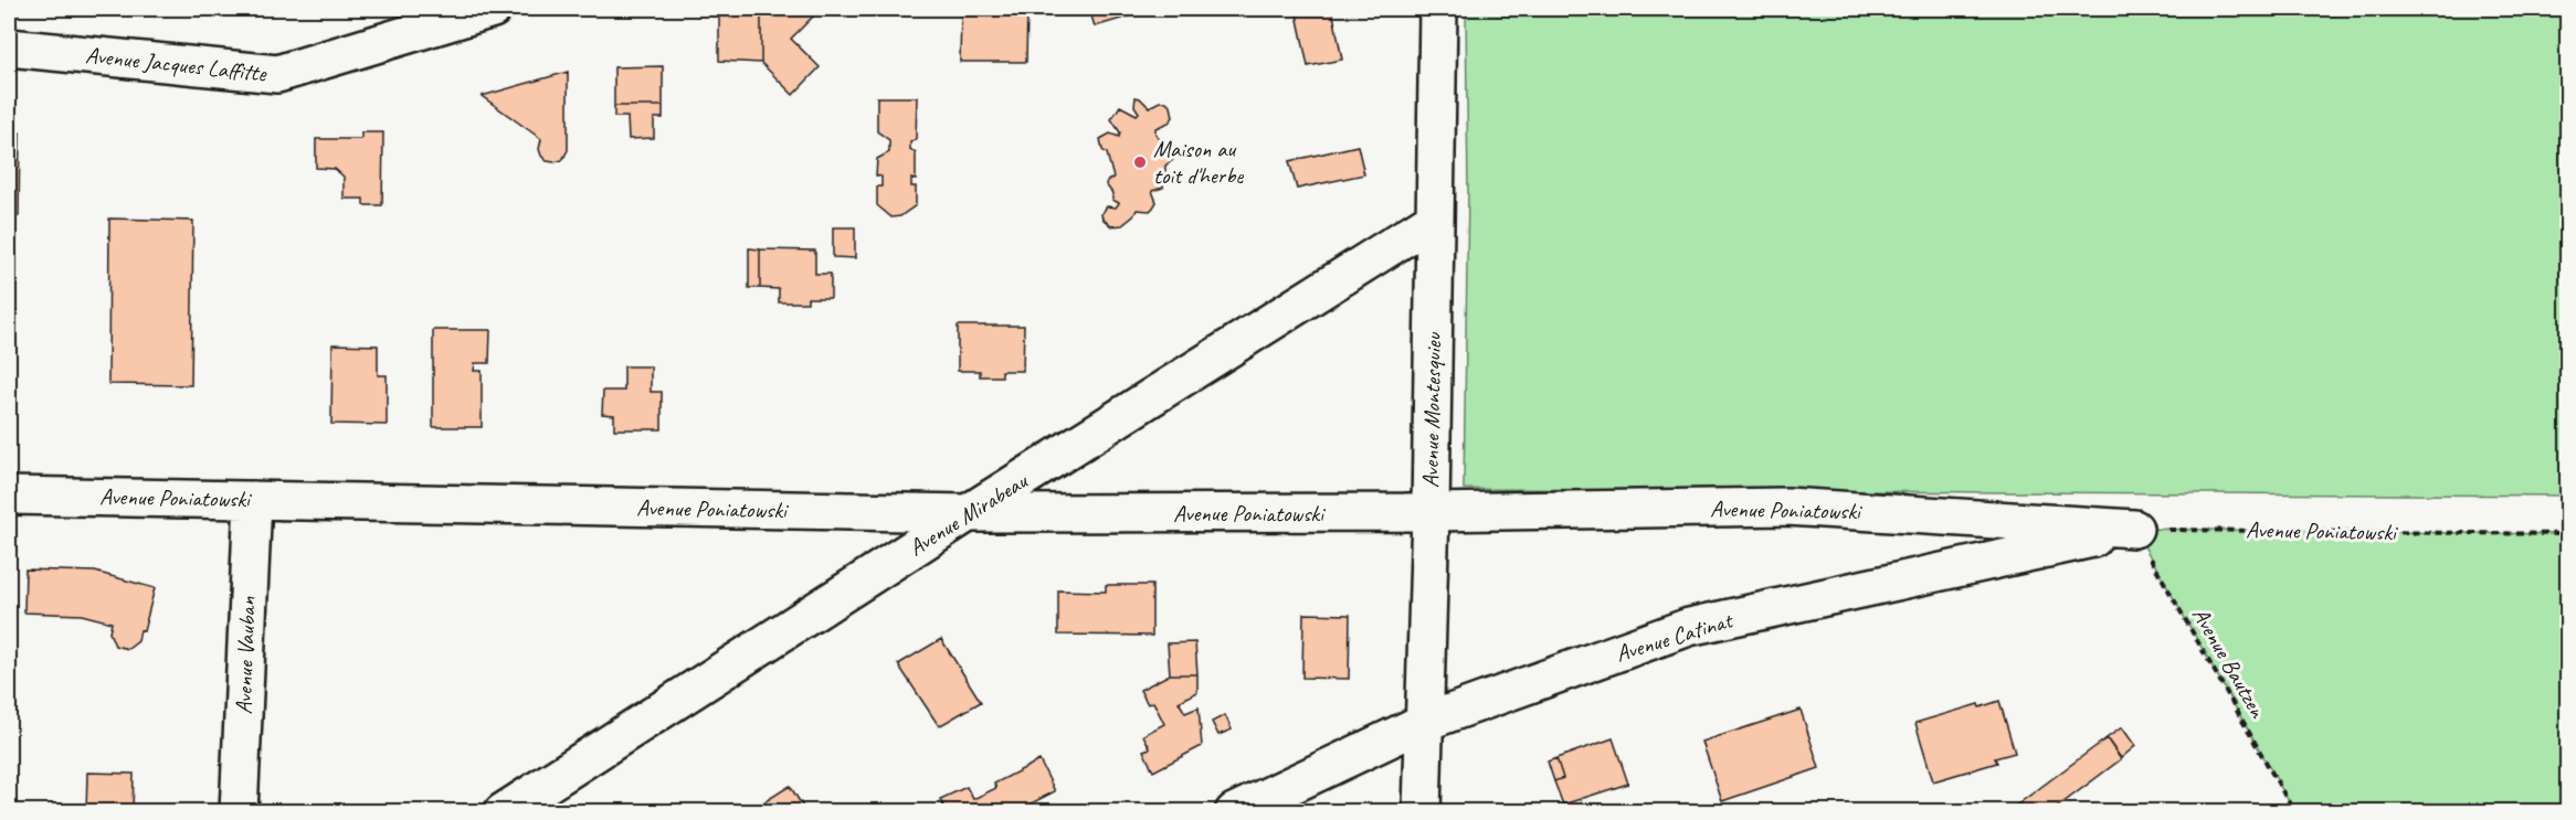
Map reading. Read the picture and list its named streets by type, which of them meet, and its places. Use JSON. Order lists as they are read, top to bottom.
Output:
{
  "streets": {
    "street": [
      "Avenue Jacques Laffitte",
      "Avenue Montesquieu",
      "Avenue Poniatowski",
      "Avenue Mirabeau",
      "Avenue Catinat",
      "Avenue Vauban"
    ],
    "path": ["Avenue Bautzen"]
  },
  "crossings": [
    ["Avenue Montesquieu", "Avenue Poniatowski"],
    ["Avenue Montesquieu", "Avenue Mirabeau"],
    ["Avenue Montesquieu", "Avenue Catinat"],
    ["Avenue Poniatowski", "Avenue Mirabeau"],
    ["Avenue Poniatowski", "Avenue Catinat"],
    ["Avenue Poniatowski", "Avenue Vauban"],
    ["Avenue Poniatowski", "Avenue Bautzen"],
    ["Avenue Catinat", "Avenue Bautzen"]
  ],
  "places": ["Maison au toit d'herbe"]
}
